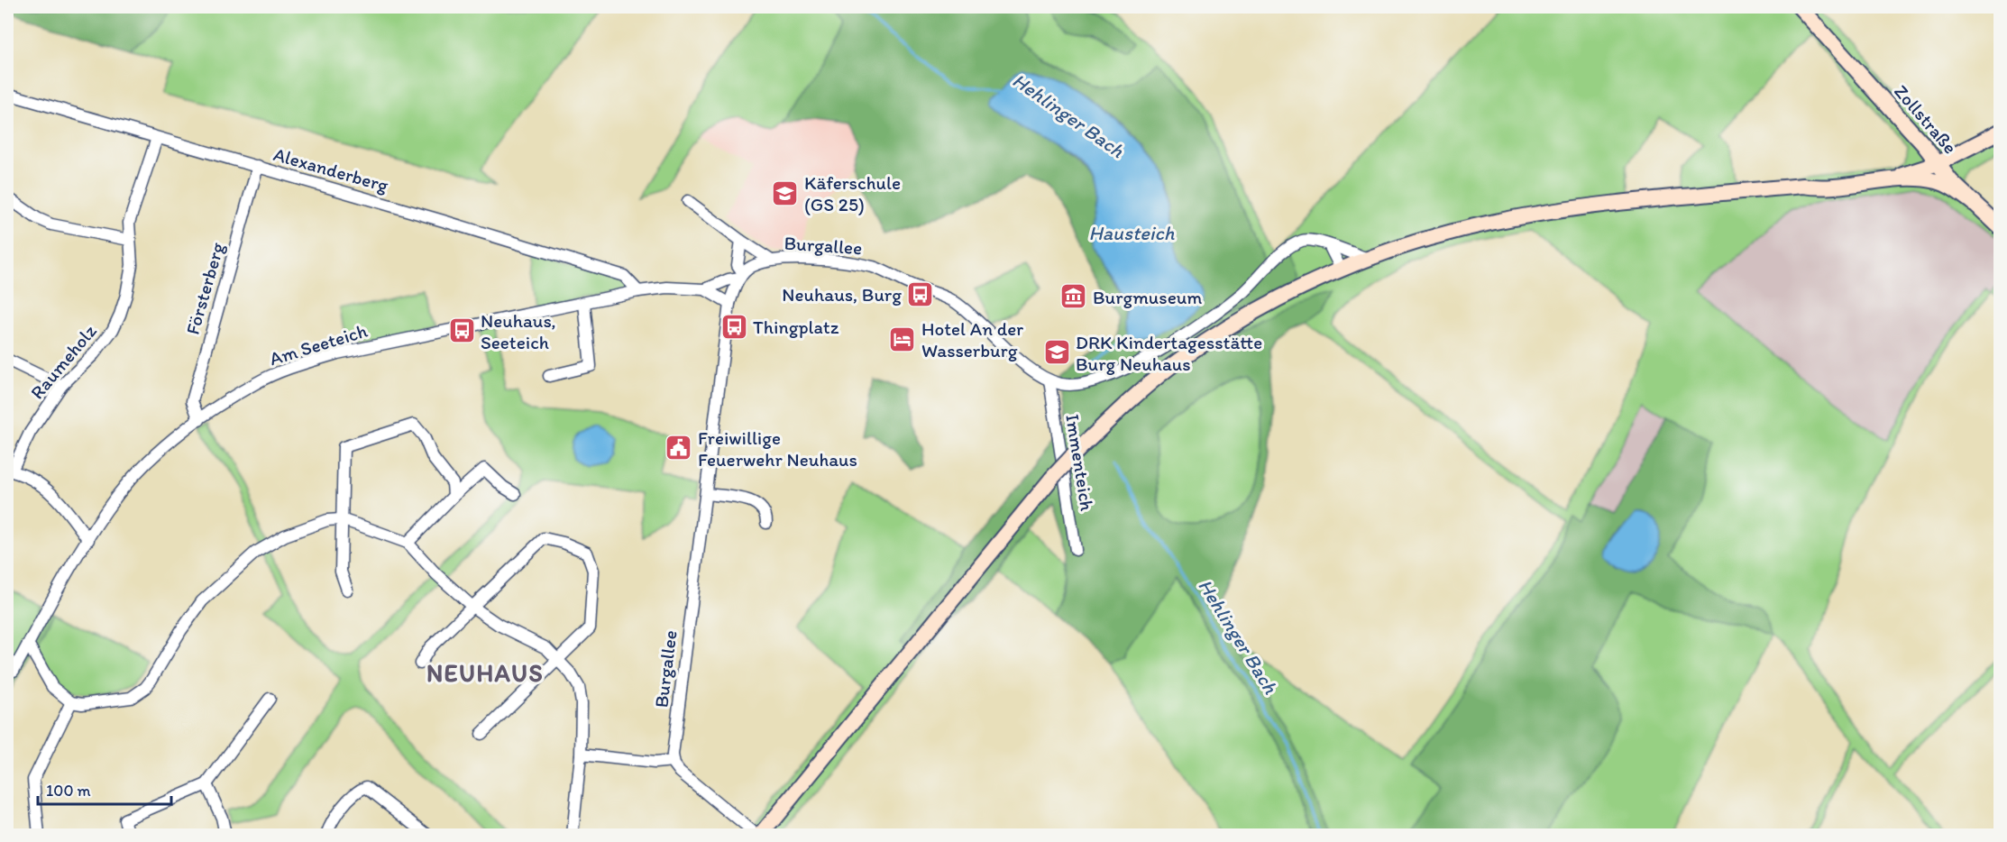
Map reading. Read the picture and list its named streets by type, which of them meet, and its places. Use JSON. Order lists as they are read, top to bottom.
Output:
{
  "streets": {
    "street": [
      "Zollstraße",
      "Alexanderberg",
      "Burgallee",
      "Försterberg",
      "Am Seeteich",
      "Raumeholz",
      "Immenteich"
    ]
  },
  "crossings": [
    ["Alexanderberg", "Försterberg"],
    ["Alexanderberg", "Am Seeteich"],
    ["Alexanderberg", "Raumeholz"],
    ["Burgallee", "Am Seeteich"],
    ["Burgallee", "Immenteich"],
    ["Försterberg", "Am Seeteich"],
    ["Am Seeteich", "Raumeholz"]
  ],
  "districts": ["NEUHAUS"],
  "water": ["Hehlinger Bach", "Hausteich"],
  "places": {
    "school or university": ["Käferschule (GS 25)", "DRK Kindertagesstätte Burg Neuhaus"],
    "bus stop": ["Neuhaus, Burg", "Thingplatz", "Neuhaus, Seeteich"],
    "museum": ["Burgmuseum"],
    "hotel": ["Hotel An der Wasserburg"],
    "public building": ["Freiwillige Feuerwehr Neuhaus"]
  },
  "scale_bar": "100 m"
}
